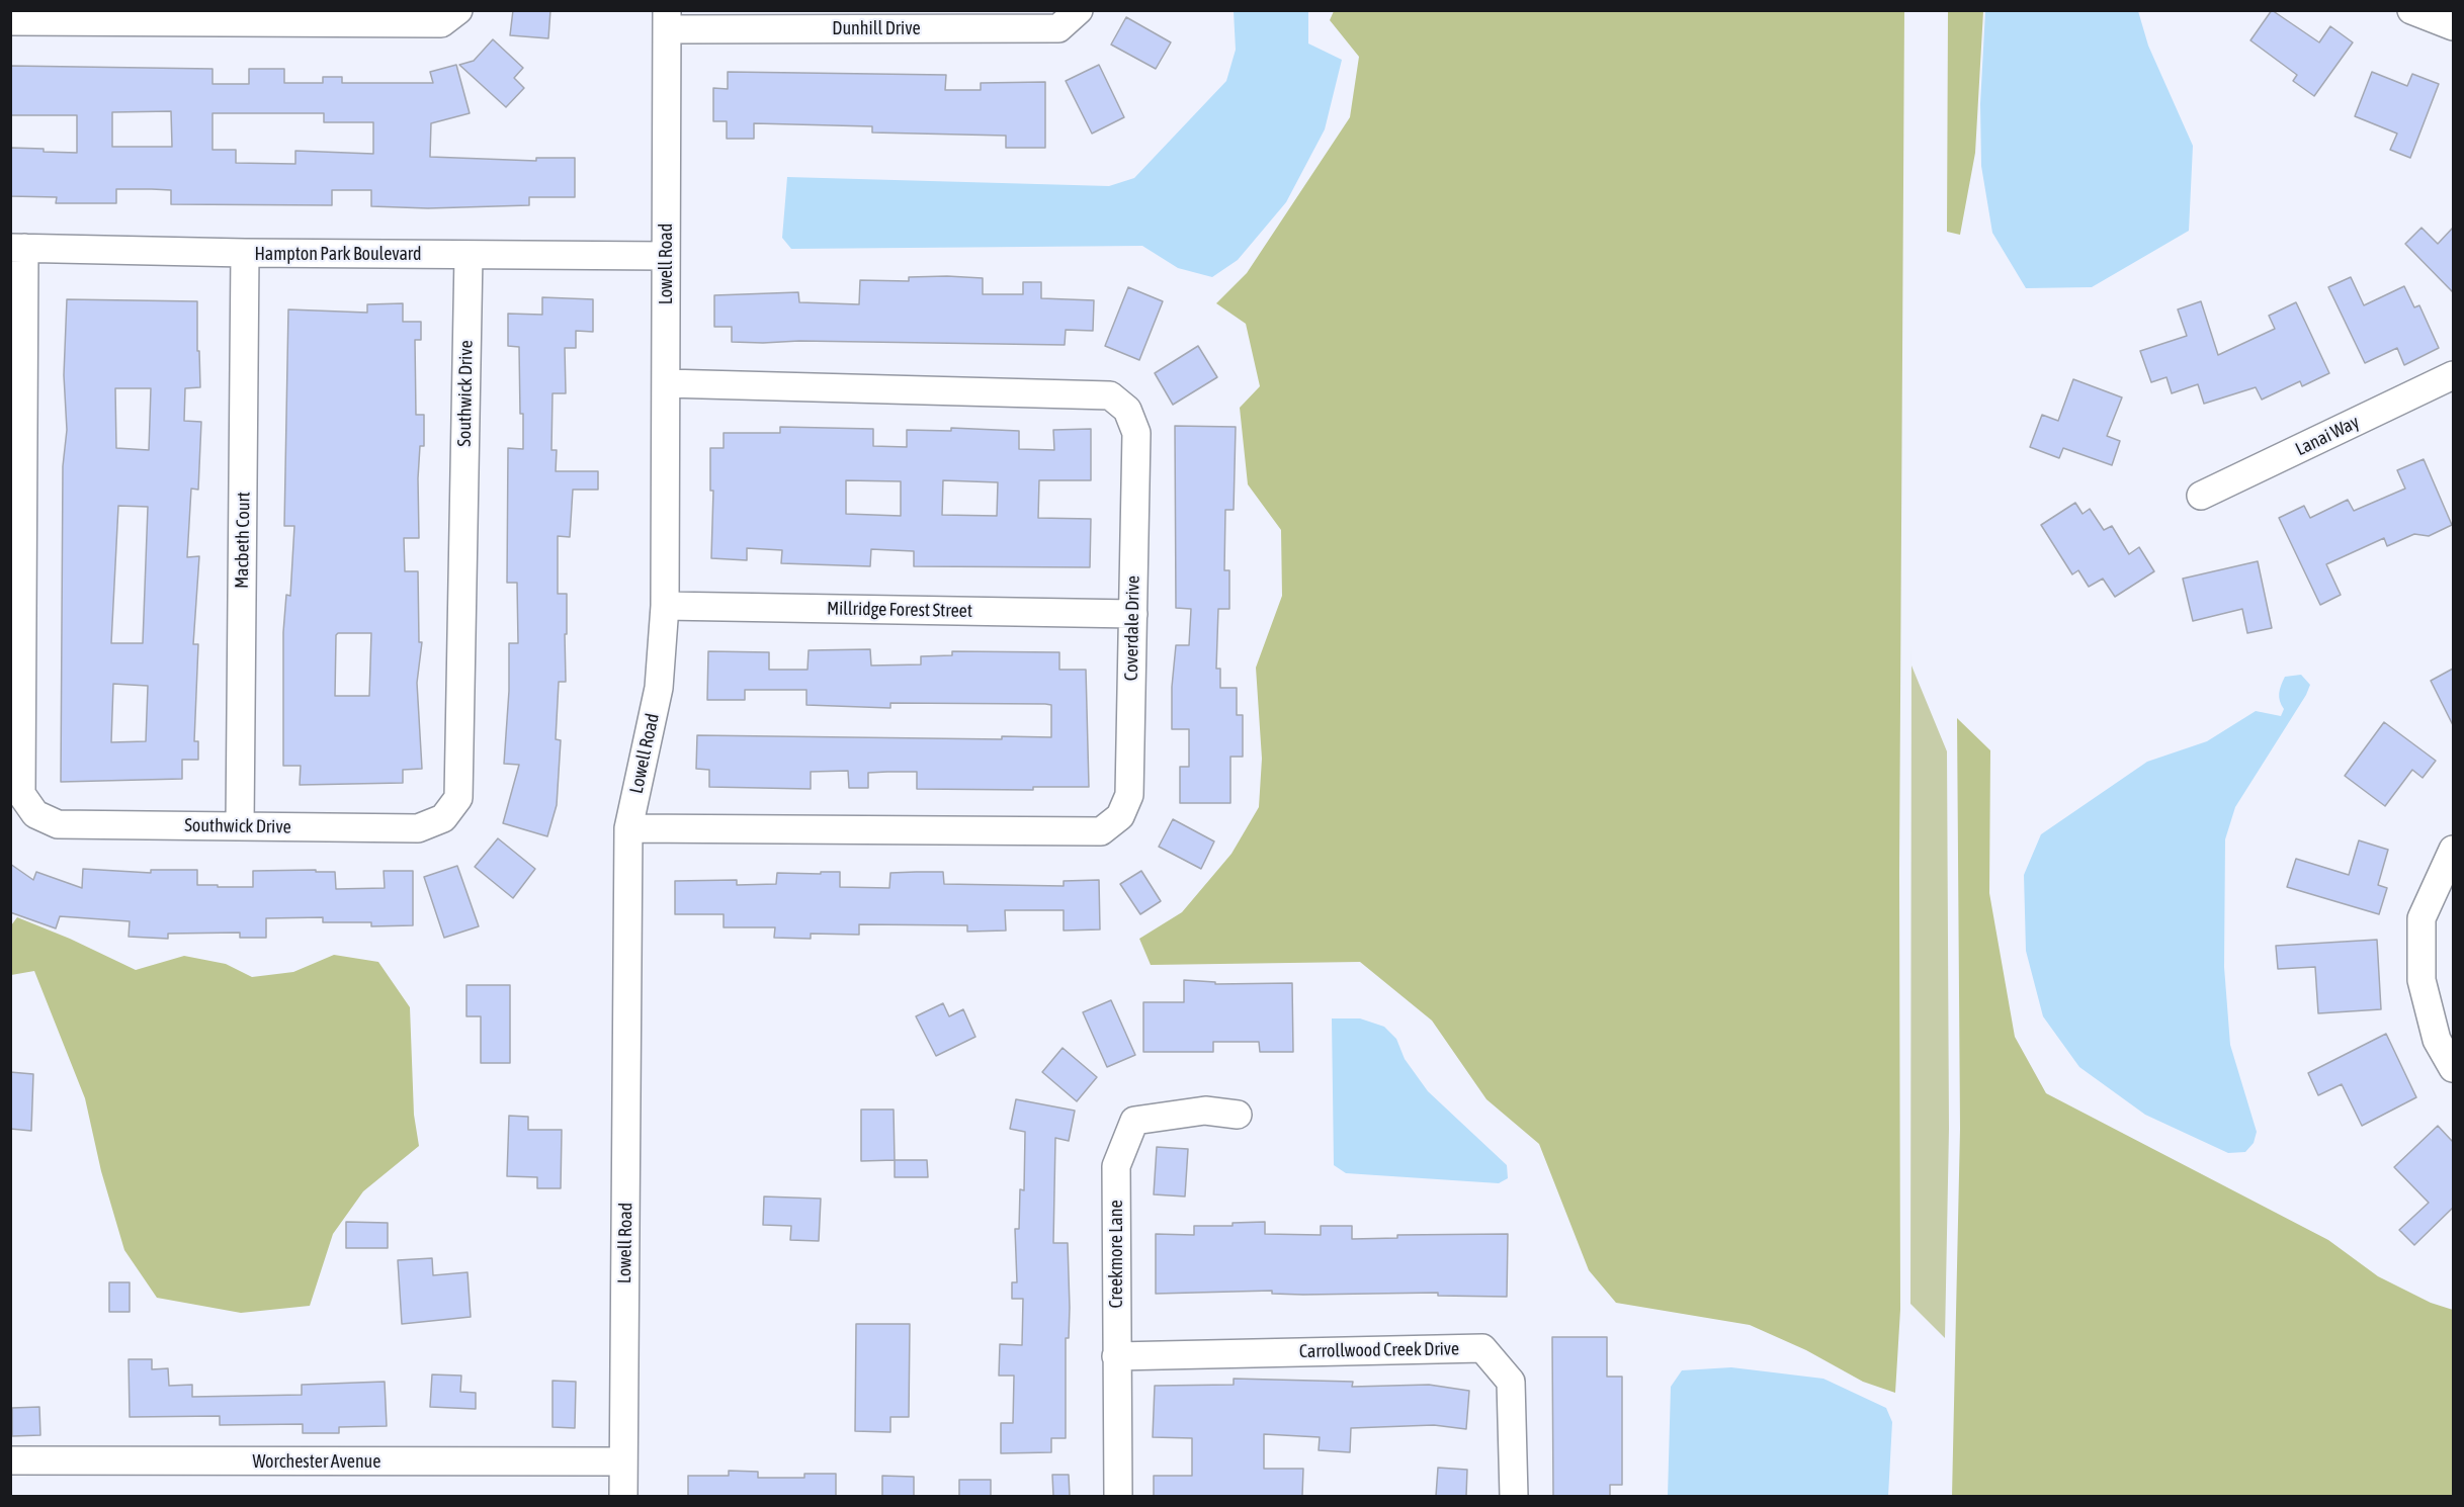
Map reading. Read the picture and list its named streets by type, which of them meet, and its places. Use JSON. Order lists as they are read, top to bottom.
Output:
{
  "streets": {
    "street": [
      "Dunhill Drive",
      "Hampton Park Boulevard",
      "Lowell Road",
      "Southwick Drive",
      "Lanai Way",
      "Macbeth Court",
      "Millridge Forest Street",
      "Coverdale Drive",
      "Creekmore Lane",
      "Carrollwood Creek Drive",
      "Worchester Avenue"
    ]
  },
  "crossings": [
    ["Dunhill Drive", "Lowell Road"],
    ["Hampton Park Boulevard", "Lowell Road"],
    ["Hampton Park Boulevard", "Southwick Drive"],
    ["Hampton Park Boulevard", "Macbeth Court"],
    ["Lowell Road", "Millridge Forest Street"],
    ["Lowell Road", "Coverdale Drive"],
    ["Lowell Road", "Worchester Avenue"],
    ["Southwick Drive", "Macbeth Court"],
    ["Millridge Forest Street", "Coverdale Drive"],
    ["Creekmore Lane", "Carrollwood Creek Drive"]
  ]
}
